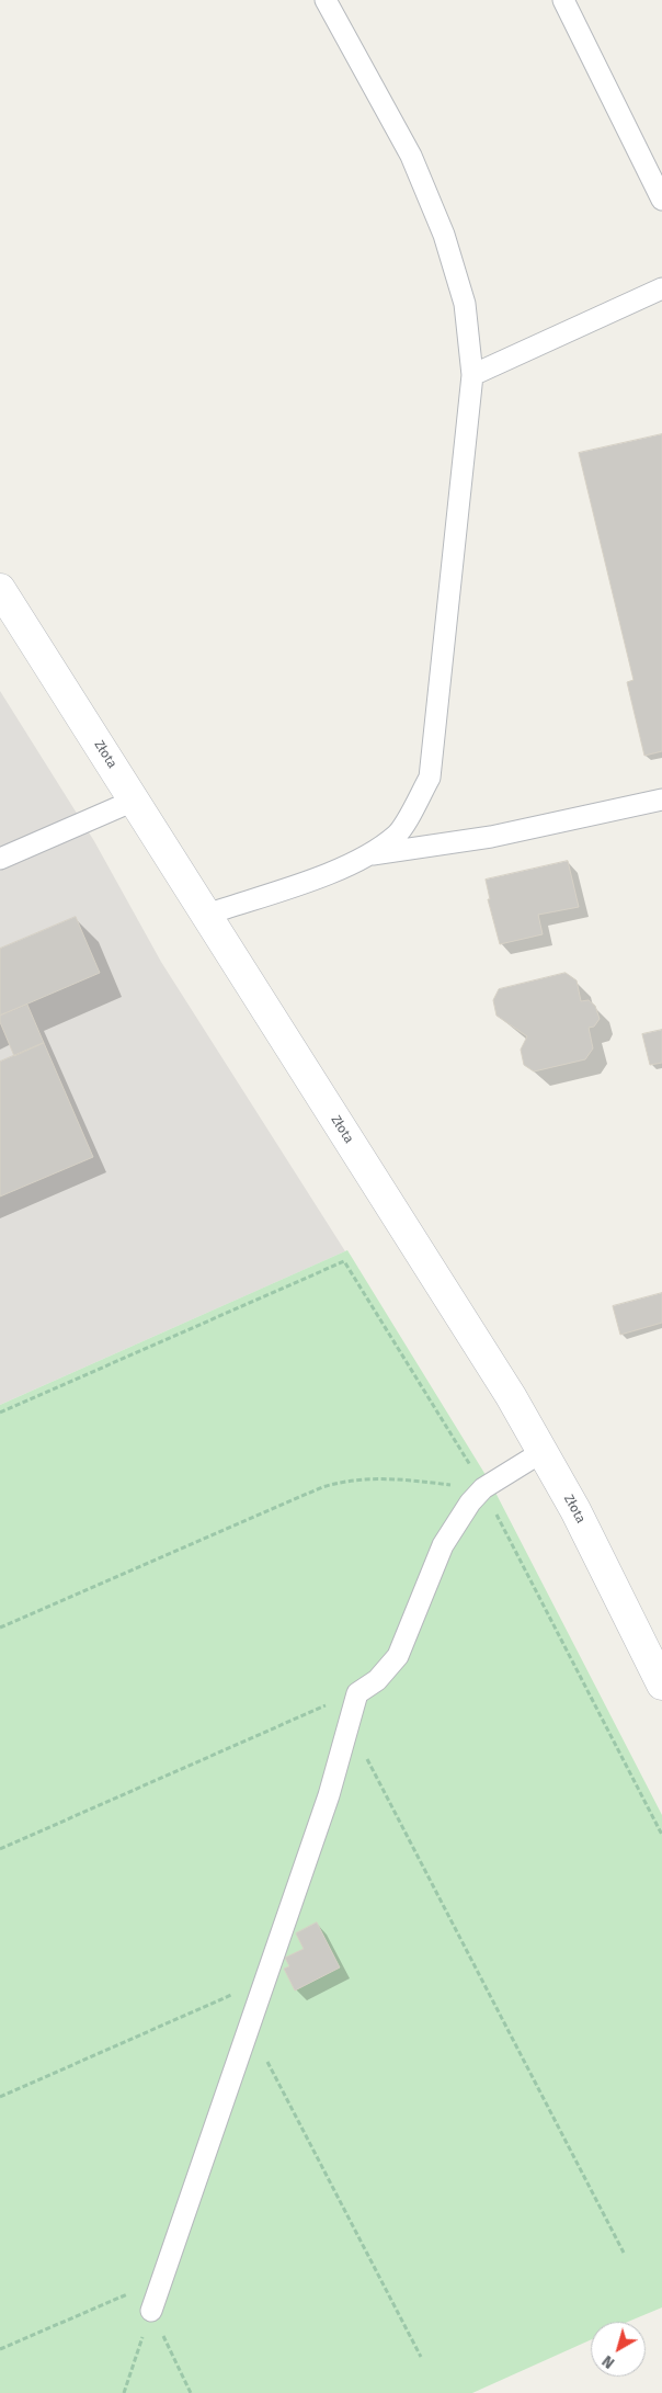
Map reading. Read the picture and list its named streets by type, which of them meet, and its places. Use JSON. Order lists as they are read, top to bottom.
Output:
{
  "streets": {
    "street": ["Złota"]
  },
  "north": "bottom left"
}
